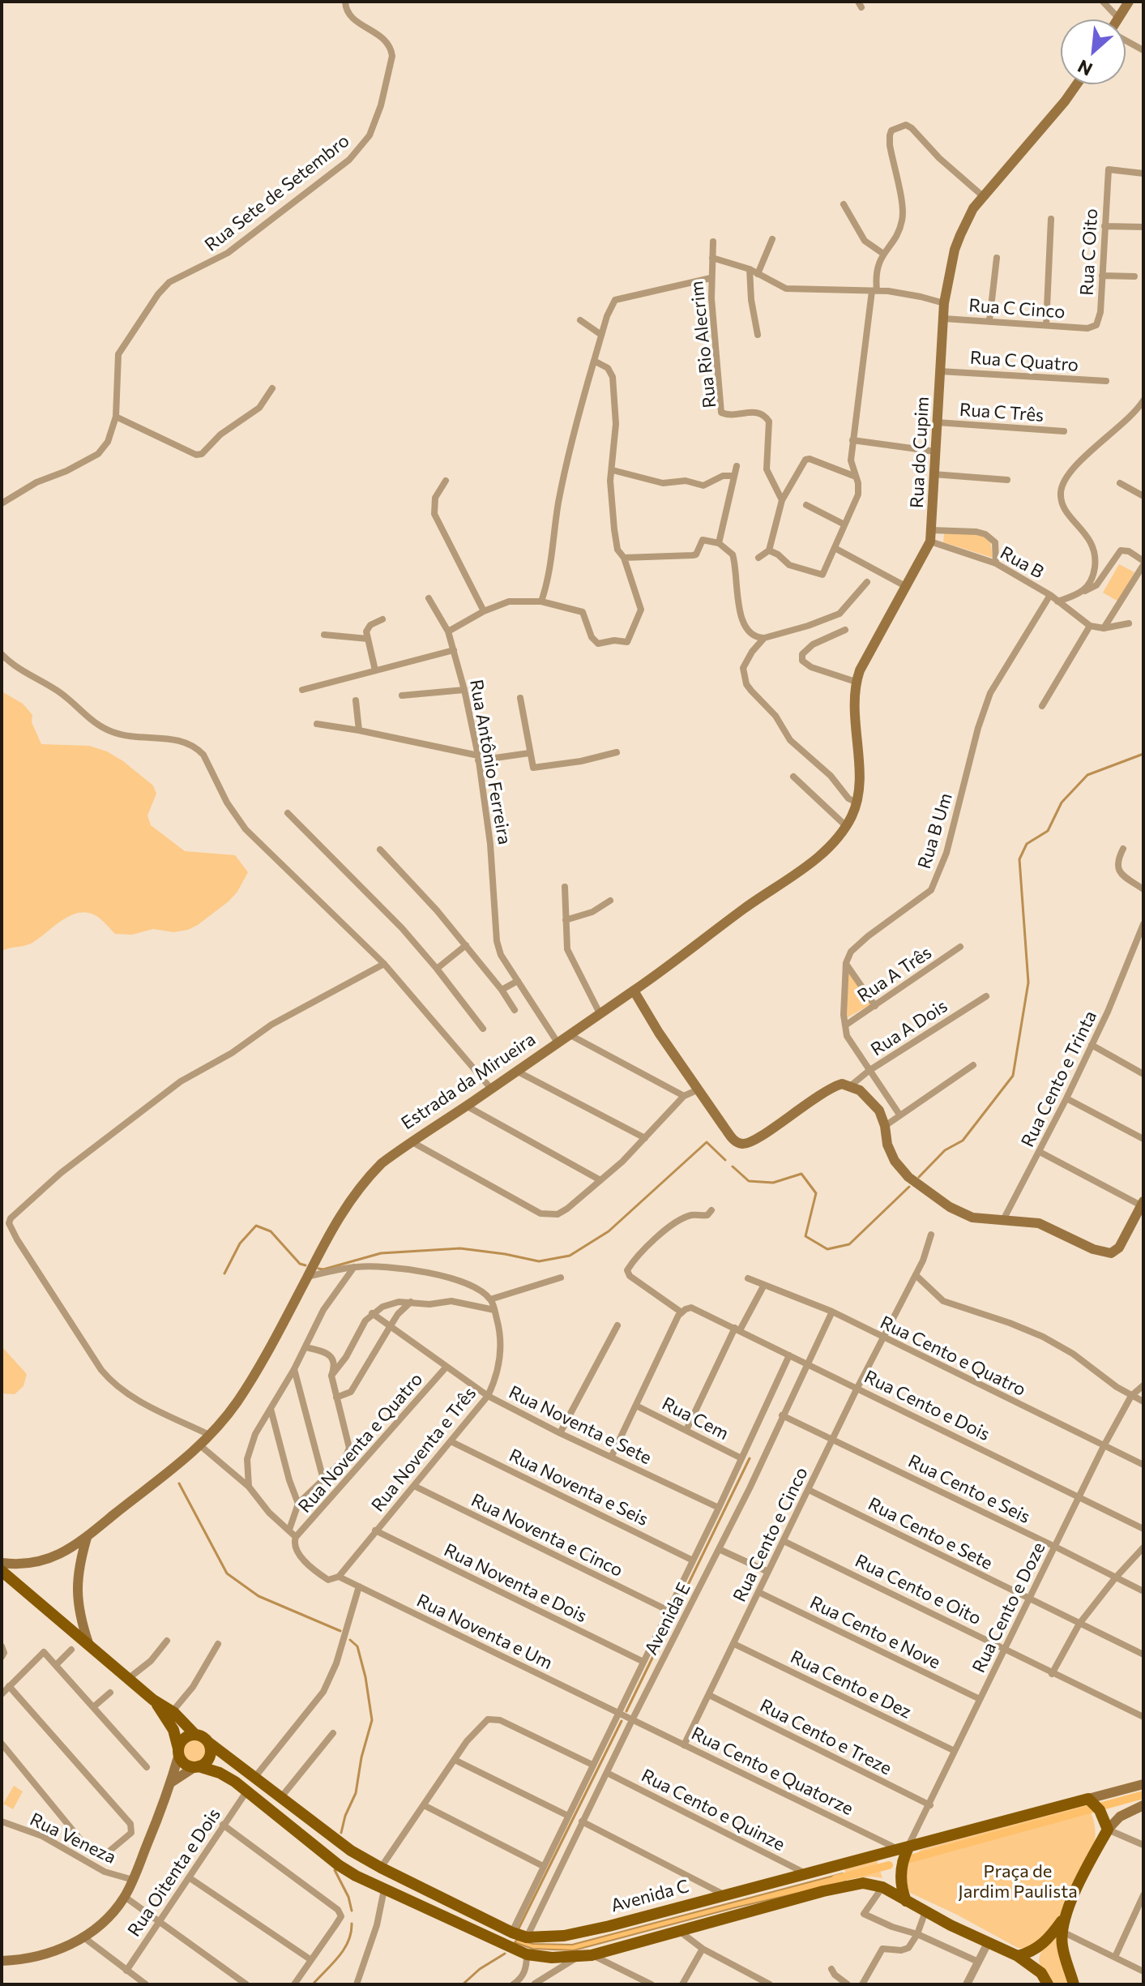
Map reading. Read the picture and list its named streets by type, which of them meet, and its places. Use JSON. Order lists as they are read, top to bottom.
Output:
{
  "streets": {
    "main road": ["Rua do Cupim", "Estrada da Mirueira", "Avenida C"],
    "street": [
      "Rua Sete de Setembro",
      "Rua C Oito",
      "Rua C Cinco",
      "Rua Rio Alecrim",
      "Rua C Quatro",
      "Rua C Três",
      "Rua B",
      "Rua Antônio Ferreira",
      "Rua B Um",
      "Rua A Três",
      "Rua A Dois",
      "Rua Cento e Trinta",
      "Rua Cento e Quatro",
      "Rua Cento e Dois",
      "Rua Cem",
      "Rua Noventa e Sete",
      "Rua Noventa e Quatro",
      "Rua Noventa e Três",
      "Rua Noventa e Seis",
      "Rua Cento e Seis",
      "Rua Cento e Sete",
      "Rua Cento e Cinco",
      "Rua Noventa e Cinco",
      "Rua Noventa e Dois",
      "Rua Cento e Oito",
      "Rua Cento e Doze",
      "Avenida E",
      "Rua Noventa e Um",
      "Rua Cento e Nove",
      "Rua Cento e Dez",
      "Rua Cento e Treze",
      "Rua Cento e Quatorze",
      "Rua Cento e Quinze",
      "Rua Veneza",
      "Rua Oitenta e Dois"
    ]
  },
  "crossings": [
    ["Rua C Oito", "Rua C Cinco"],
    ["Rua C Cinco", "Rua do Cupim"],
    ["Rua Rio Alecrim", "Rua do Cupim"],
    ["Rua C Quatro", "Rua do Cupim"],
    ["Rua C Três", "Rua do Cupim"],
    ["Rua do Cupim", "Rua B"],
    ["Rua do Cupim", "Estrada da Mirueira"],
    ["Rua B", "Rua B Um"],
    ["Rua Antônio Ferreira", "Estrada da Mirueira"],
    ["Rua Cento e Quatro", "Rua Cento e Cinco"],
    ["Rua Cento e Quatro", "Rua Cento e Doze"],
    ["Rua Cento e Quatro", "Avenida E"],
    ["Rua Cento e Dois", "Rua Cento e Cinco"],
    ["Rua Cento e Dois", "Rua Cento e Doze"],
    ["Rua Cento e Dois", "Avenida E"],
    ["Rua Cem", "Avenida E"],
    ["Rua Noventa e Sete", "Rua Noventa e Quatro"],
    ["Rua Noventa e Sete", "Rua Noventa e Três"],
    ["Rua Noventa e Sete", "Avenida E"],
    ["Rua Noventa e Três", "Rua Noventa e Seis"],
    ["Rua Noventa e Três", "Rua Noventa e Cinco"],
    ["Rua Noventa e Três", "Rua Noventa e Dois"],
    ["Rua Noventa e Três", "Rua Noventa e Um"],
    ["Rua Noventa e Seis", "Avenida E"],
    ["Rua Cento e Seis", "Rua Cento e Cinco"],
    ["Rua Cento e Seis", "Rua Cento e Doze"],
    ["Rua Cento e Seis", "Avenida E"],
    ["Rua Cento e Sete", "Rua Cento e Cinco"],
    ["Rua Cento e Sete", "Rua Cento e Doze"],
    ["Rua Cento e Cinco", "Rua Cento e Oito"],
    ["Rua Cento e Cinco", "Rua Cento e Nove"],
    ["Rua Cento e Cinco", "Rua Cento e Dez"],
    ["Rua Cento e Cinco", "Rua Cento e Treze"],
    ["Rua Cento e Cinco", "Rua Cento e Quatorze"],
    ["Rua Noventa e Cinco", "Avenida E"],
    ["Rua Noventa e Dois", "Avenida E"],
    ["Rua Cento e Oito", "Rua Cento e Doze"],
    ["Rua Cento e Doze", "Rua Cento e Nove"],
    ["Rua Cento e Doze", "Rua Cento e Dez"],
    ["Rua Cento e Doze", "Rua Cento e Treze"],
    ["Rua Cento e Doze", "Rua Cento e Quatorze"],
    ["Rua Cento e Doze", "Avenida C"],
    ["Avenida E", "Rua Noventa e Um"],
    ["Avenida E", "Rua Cento e Quatorze"],
    ["Avenida E", "Rua Cento e Quinze"],
    ["Avenida E", "Avenida C"],
    ["Rua Noventa e Um", "Rua Cento e Quatorze"],
    ["Rua Cento e Quatorze", "Avenida C"],
    ["Rua Cento e Quinze", "Avenida C"]
  ],
  "parks": ["Praça de Jardim Paulista"],
  "north": "bottom left"
}
